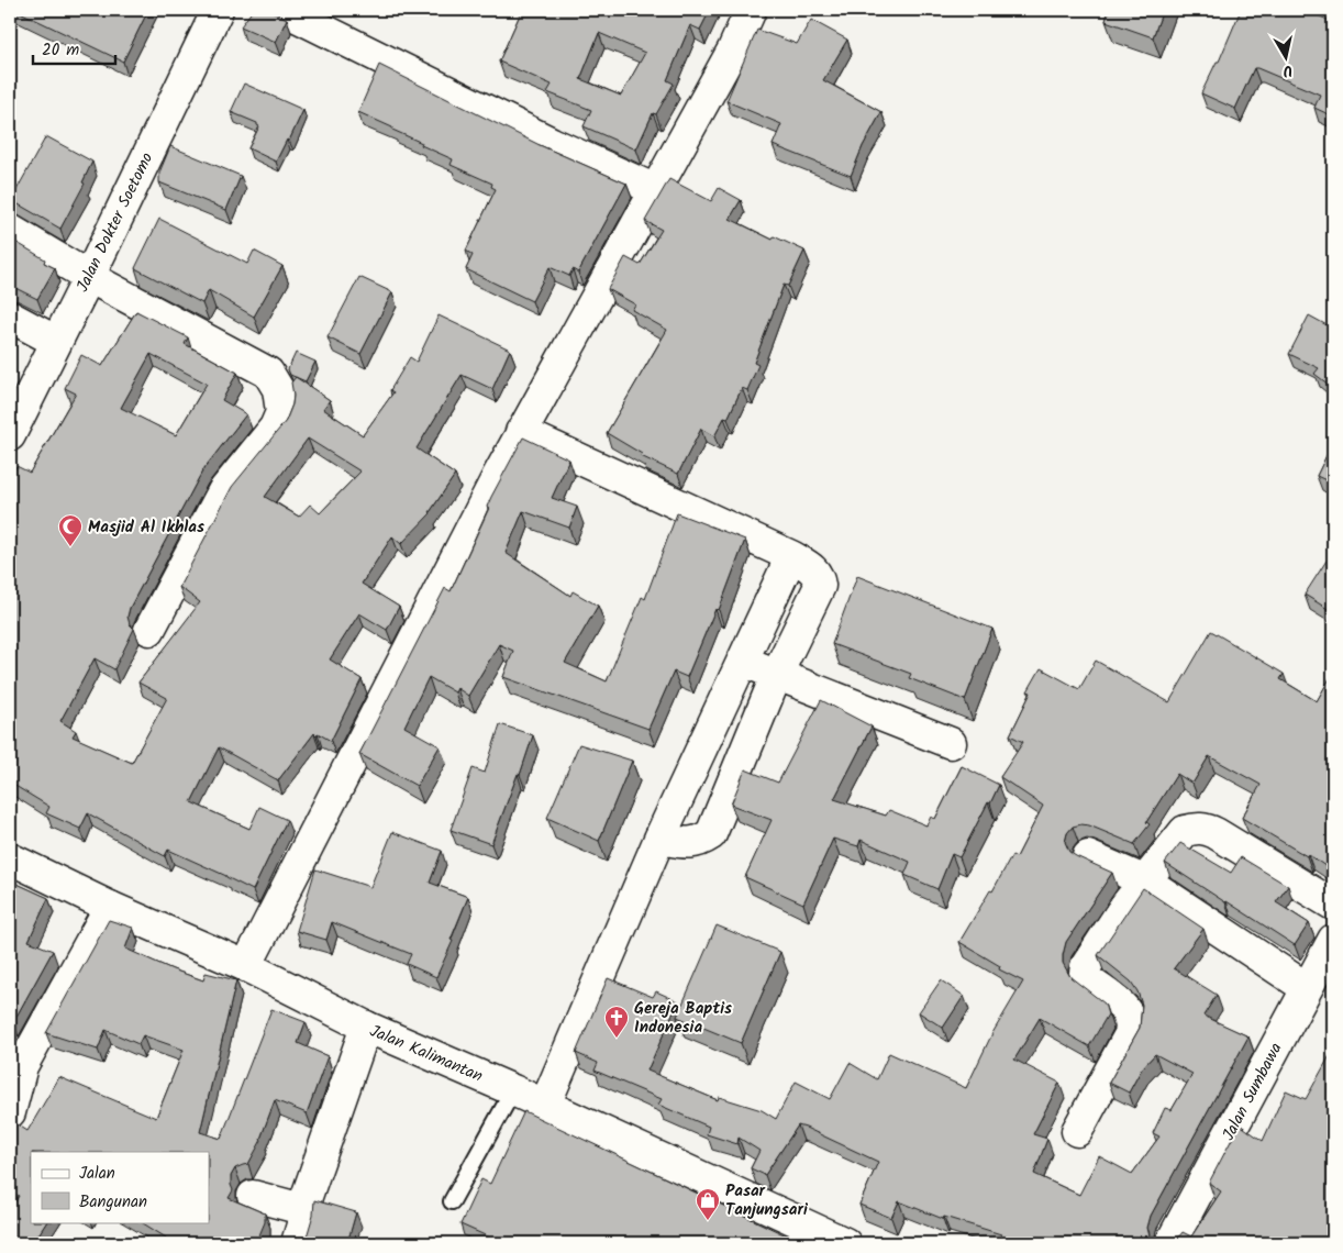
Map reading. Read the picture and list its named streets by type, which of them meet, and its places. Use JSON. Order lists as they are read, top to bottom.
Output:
{
  "streets": {
    "street": ["Jalan Dokter Soetomo", "Jalan Kalimantan", "Jalan Sumbawa"]
  },
  "places": {
    "mosque": ["Masjid Al Ikhlas"],
    "church": ["Gereja Baptis Indonesia"],
    "shop": ["Pasar Tanjungsari"]
  },
  "legend": ["Jalan", "Bangunan"],
  "scale_bar": "20 m",
  "north": "bottom"
}
